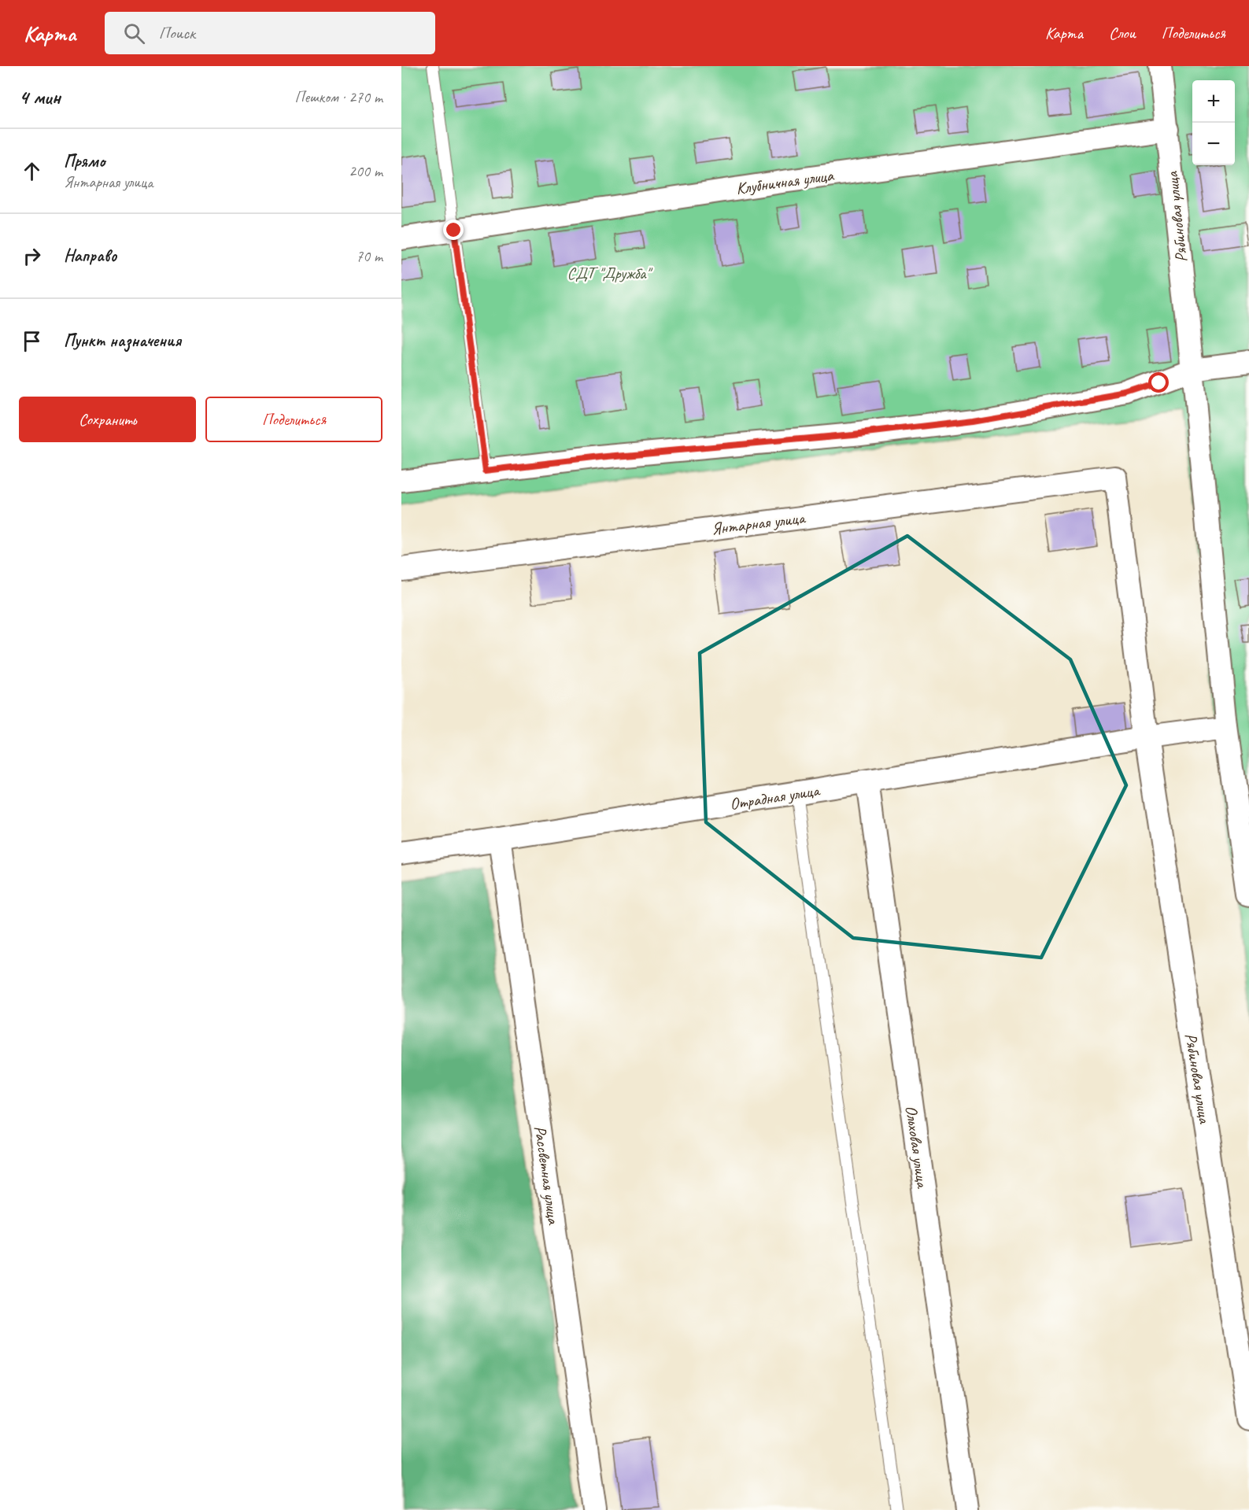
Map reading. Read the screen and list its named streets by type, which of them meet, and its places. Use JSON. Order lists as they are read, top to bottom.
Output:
{
  "streets": {
    "street": [
      "Клубничная улица",
      "Рябиновая улица",
      "Янтарная улица",
      "Отрадная улица",
      "Ольховая улица",
      "Рассветная улица"
    ]
  },
  "crossings": [
    ["Клубничная улица", "Рябиновая улица"],
    ["Рябиновая улица", "Янтарная улица"],
    ["Рябиновая улица", "Отрадная улица"],
    ["Отрадная улица", "Ольховая улица"],
    ["Отрадная улица", "Рассветная улица"]
  ],
  "parks": ["СДТ \"Дружба\""],
  "page": {
    "header": "Карта",
    "search": "Поиск",
    "nav": ["Карта", "Слои", "Поделиться"],
    "heading": ["4 мин", "Пешком · 270 m"],
    "map_buttons": ["+", "−"],
    "list": [
      ["Прямо", "Янтарная улица", "200 m"],
      ["Направо", "70 m"],
      "Пункт назначения"
    ],
    "buttons": ["Сохранить", "Поделиться"]
  }
}
